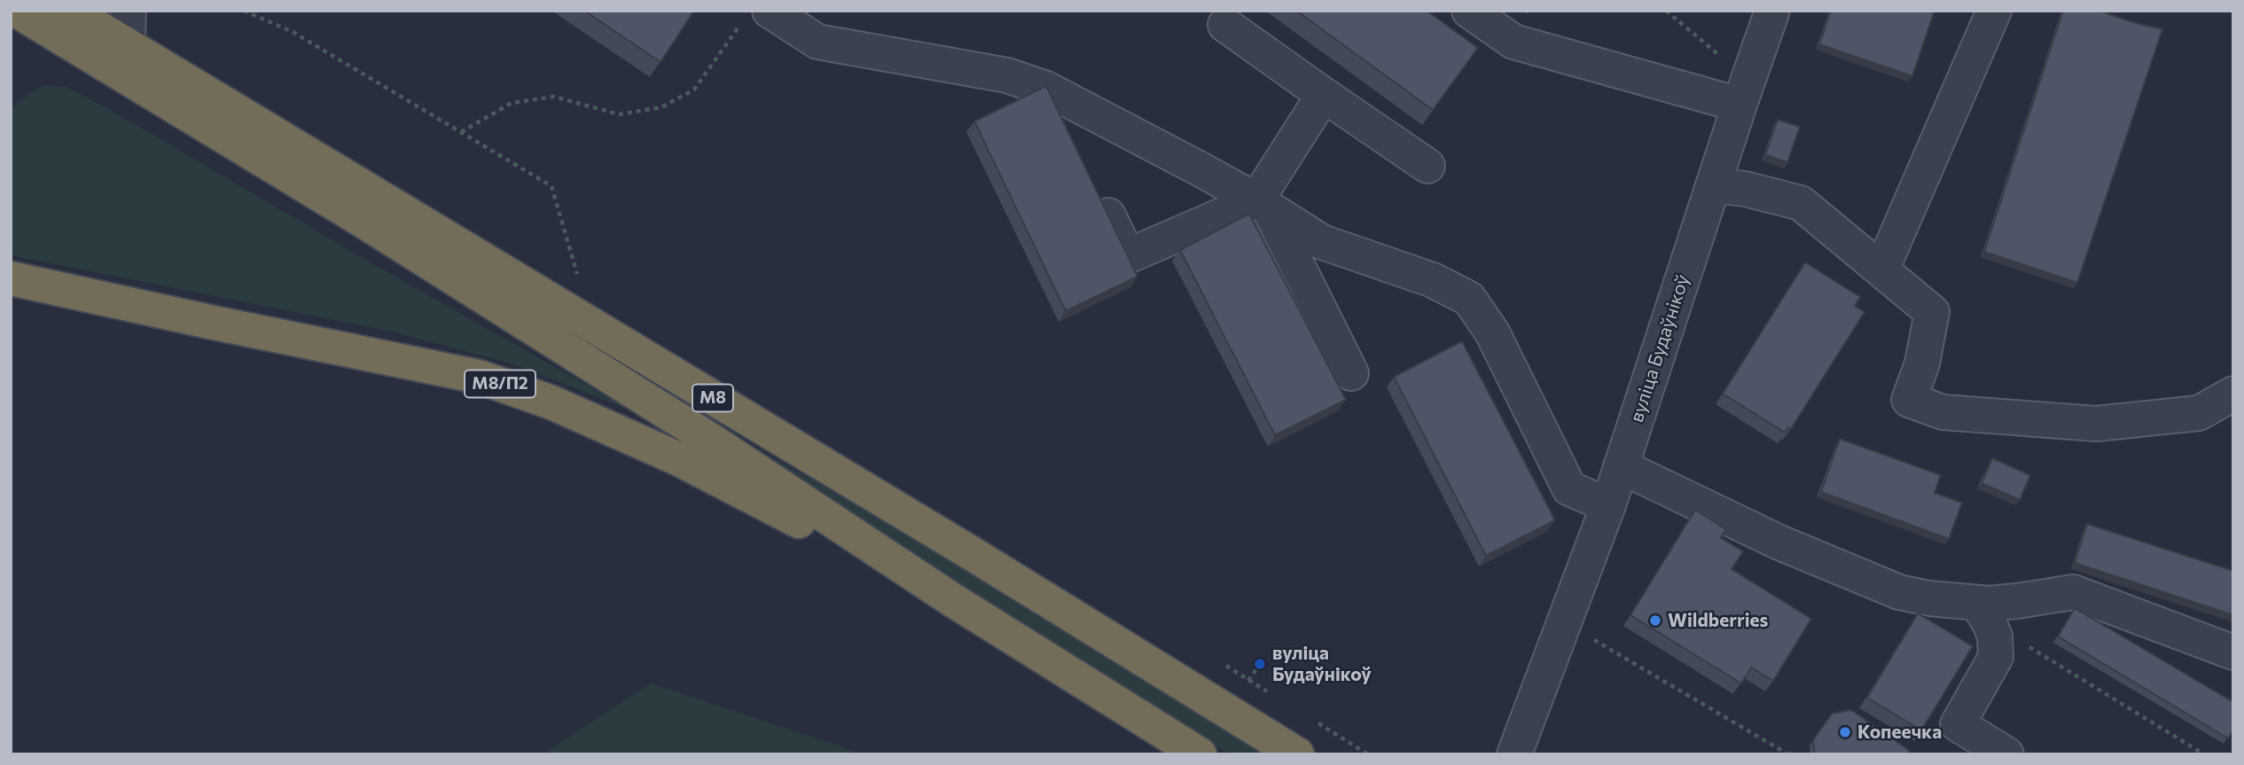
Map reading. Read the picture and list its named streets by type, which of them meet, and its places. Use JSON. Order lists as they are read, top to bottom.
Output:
{
  "streets": {
    "highway": ["М8/П2", "М8"],
    "street": ["вуліца Будаўнікоў"]
  },
  "crossings": [
    ["М8/П2", "М8"]
  ],
  "places": ["Wildberries", "вуліца Будаўнікоў", "Копеечка"]
}
